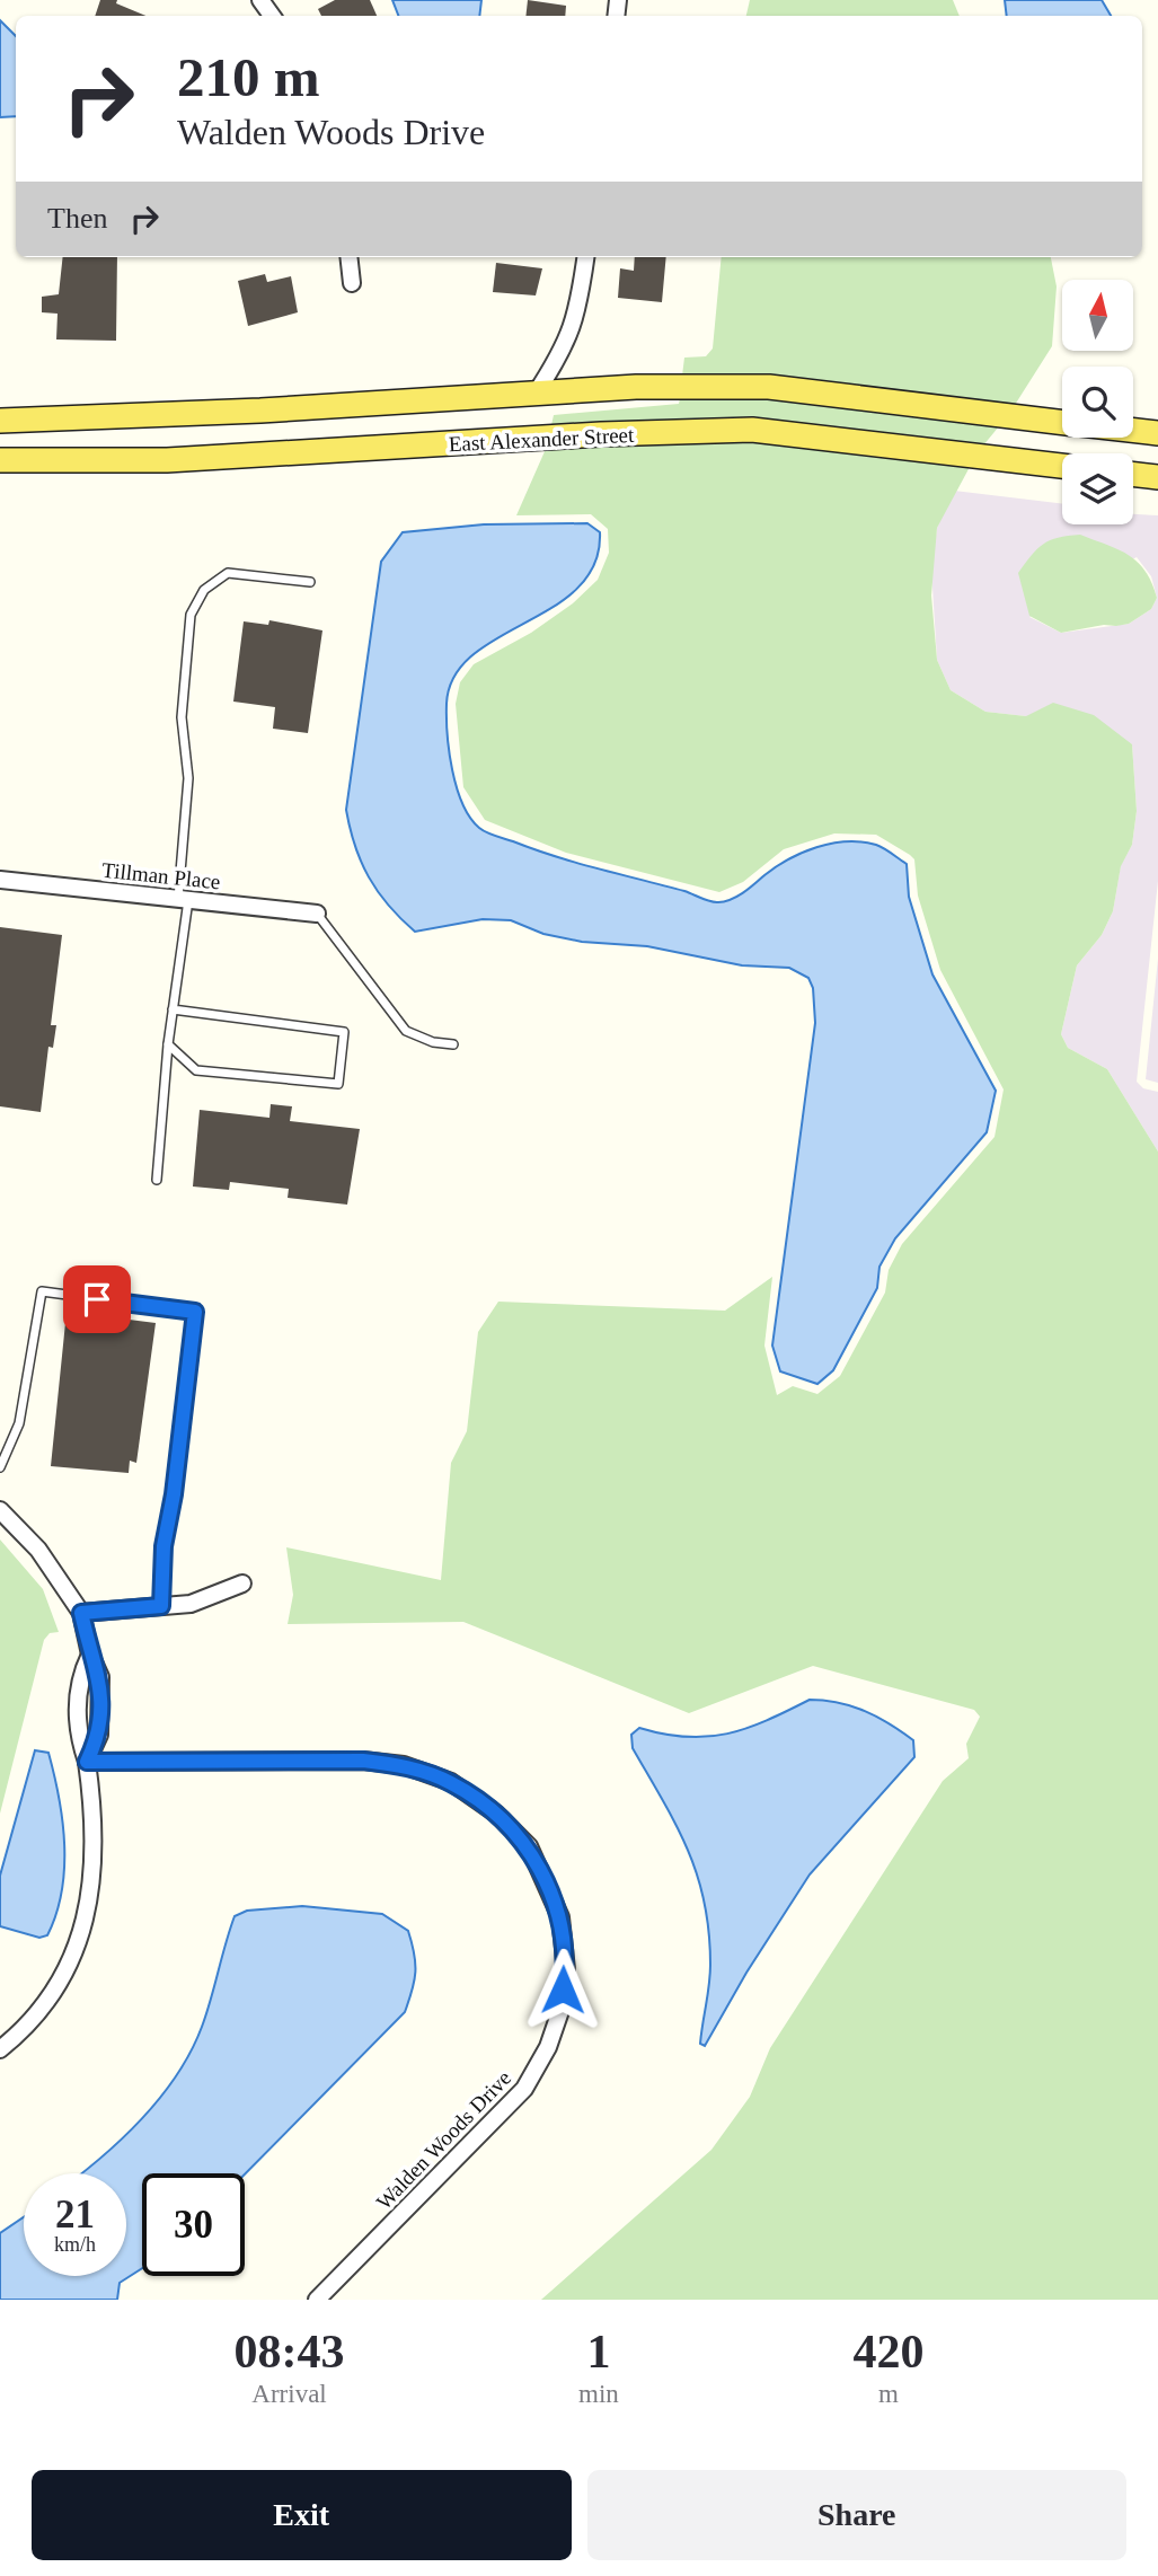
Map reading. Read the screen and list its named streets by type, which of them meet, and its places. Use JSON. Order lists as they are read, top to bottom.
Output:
{
  "streets": {
    "main road": ["East Alexander Street"],
    "street": ["Tillman Place", "Walden Woods Drive"]
  },
  "north": "top",
  "page": {
    "turn": ["210 m", "Walden Woods Drive"],
    "then": "Then",
    "speed": "21 km/h",
    "limit": "30",
    "eta": [
      "08:43",
      "Arrival",
      "1",
      "min",
      "420",
      "m"
    ],
    "buttons": ["Exit", "Share"]
  }
}
